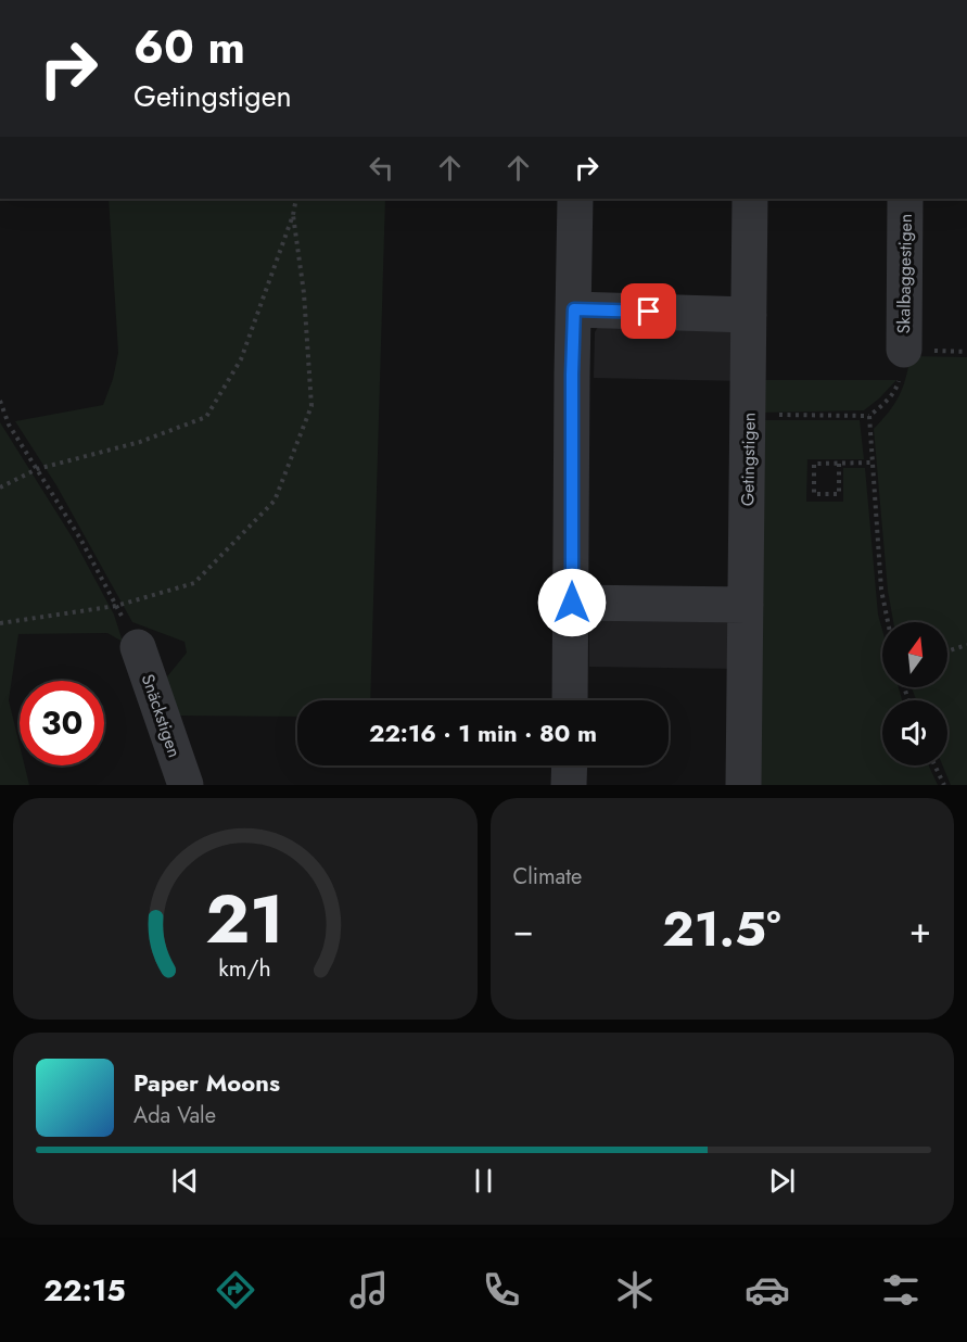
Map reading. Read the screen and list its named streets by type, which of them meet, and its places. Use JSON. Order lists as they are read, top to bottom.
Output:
{
  "streets": {
    "street": ["Skalbaggestigen", "Getingstigen", "Snäckstigen"]
  },
  "north": "top",
  "page": {
    "turn": ["60 m", "Getingstigen"],
    "limit": "30",
    "trip": "22:16 · 1 min · 80 m",
    "tile": "Climate",
    "heat": ["−", "21.5°", "+"],
    "song": ["Paper Moons", "Ada Vale"],
    "tabs": "22:15",
    "gauge": ["21", "km/h"]
  }
}
